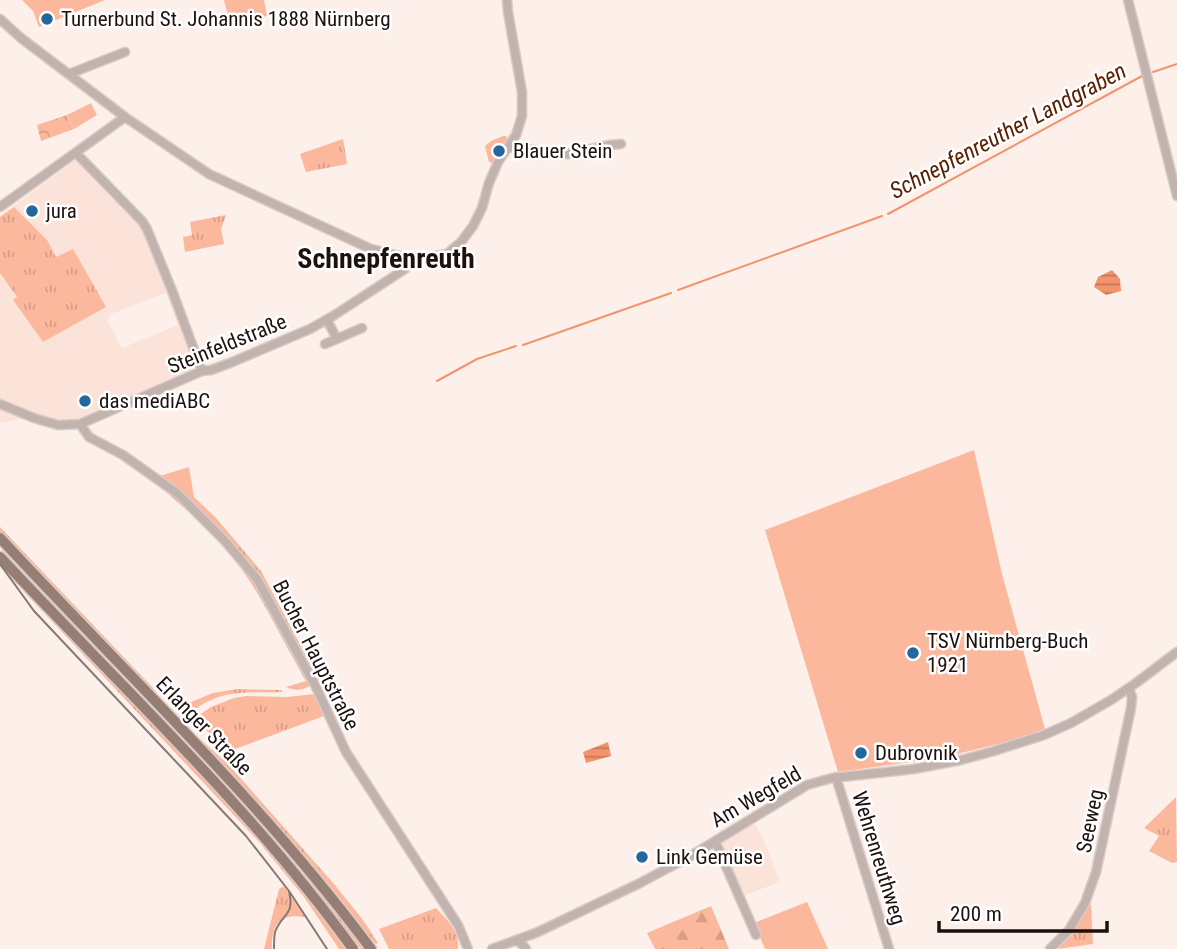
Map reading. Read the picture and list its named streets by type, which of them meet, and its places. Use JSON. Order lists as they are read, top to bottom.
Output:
{
  "streets": {
    "main road": ["Erlanger Straße"],
    "street": [
      "Steinfeldstraße",
      "Bucher Hauptstraße",
      "Am Wegfeld",
      "Seeweg",
      "Wehrenreuthweg"
    ]
  },
  "crossings": [
    ["Steinfeldstraße", "Bucher Hauptstraße"],
    ["Am Wegfeld", "Seeweg"],
    ["Am Wegfeld", "Wehrenreuthweg"]
  ],
  "districts": ["Schnepfenreuth"],
  "water": ["Schnepfenreuther Landgraben"],
  "places": [
    "Turnerbund St. Johannis 1888 Nürnberg",
    "Blauer Stein",
    "jura",
    "das mediABC",
    "TSV Nürnberg-Buch 1921",
    "Dubrovnik",
    "Link Gemüse"
  ],
  "scale_bar": "200 m"
}
